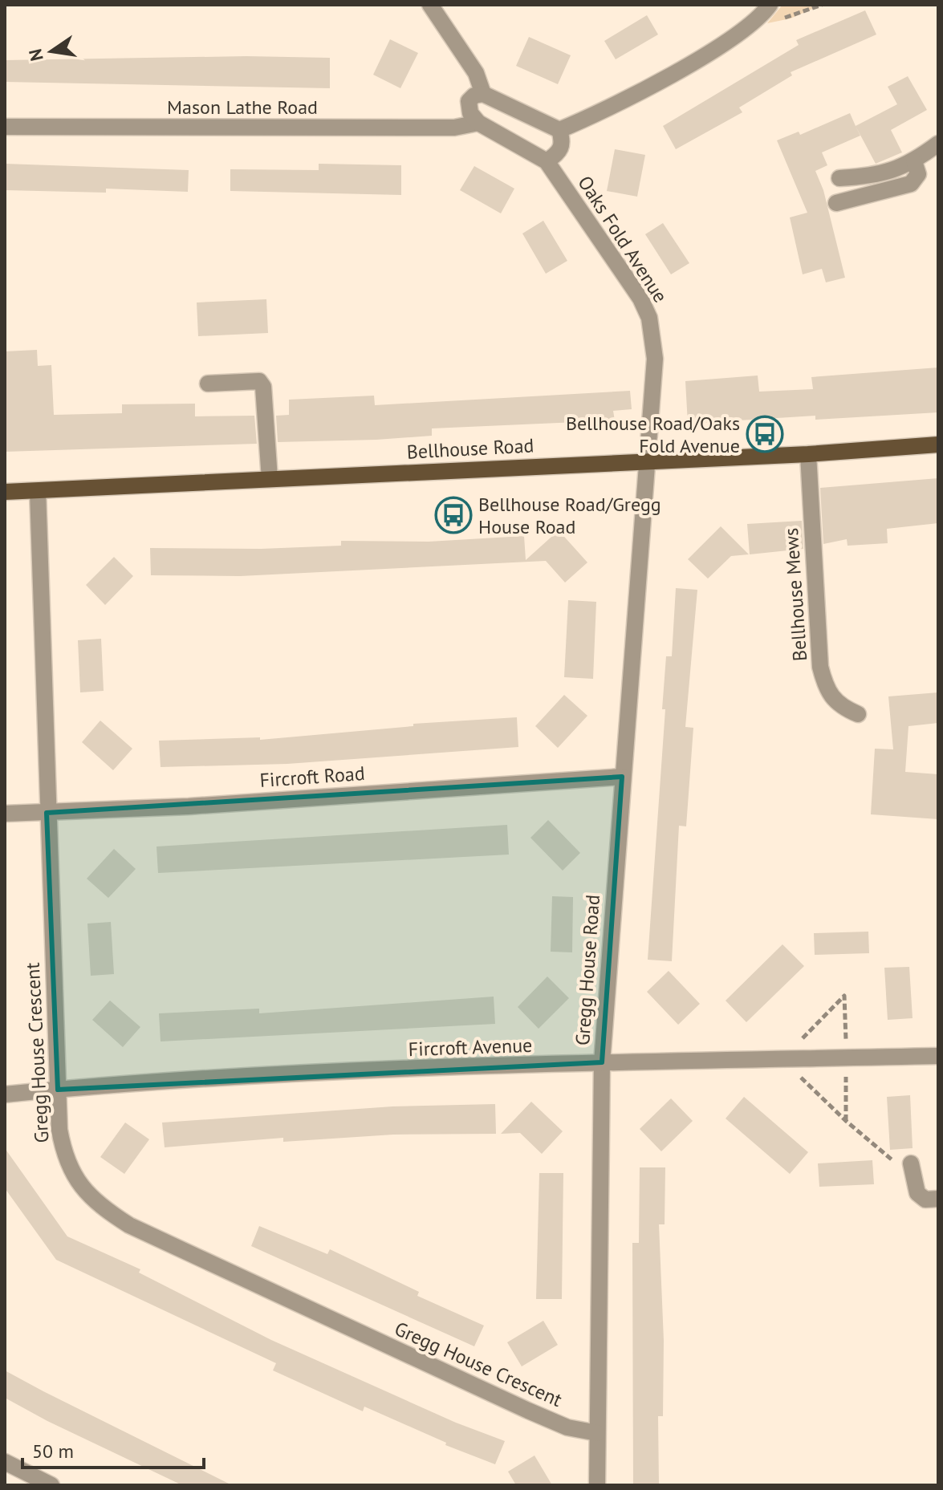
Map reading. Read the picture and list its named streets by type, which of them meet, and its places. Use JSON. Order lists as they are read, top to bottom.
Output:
{
  "streets": {
    "main road": ["Bellhouse Road"],
    "street": [
      "Mason Lathe Road",
      "Oaks Fold Avenue",
      "Bellhouse Mews",
      "Fircroft Road",
      "Gregg House Road",
      "Fircroft Avenue",
      "Gregg House Crescent"
    ]
  },
  "crossings": [
    ["Mason Lathe Road", "Oaks Fold Avenue"],
    ["Oaks Fold Avenue", "Bellhouse Road"],
    ["Oaks Fold Avenue", "Gregg House Road"],
    ["Bellhouse Road", "Bellhouse Mews"],
    ["Bellhouse Road", "Gregg House Road"],
    ["Bellhouse Road", "Gregg House Crescent"],
    ["Fircroft Road", "Gregg House Road"],
    ["Fircroft Road", "Gregg House Crescent"],
    ["Gregg House Road", "Fircroft Avenue"],
    ["Gregg House Road", "Gregg House Crescent"],
    ["Fircroft Avenue", "Gregg House Crescent"]
  ],
  "places": {
    "bus stop": ["Bellhouse Road/Oaks Fold Avenue", "Bellhouse Road/Gregg House Road"]
  },
  "scale_bar": "50 m",
  "north": "left"
}
